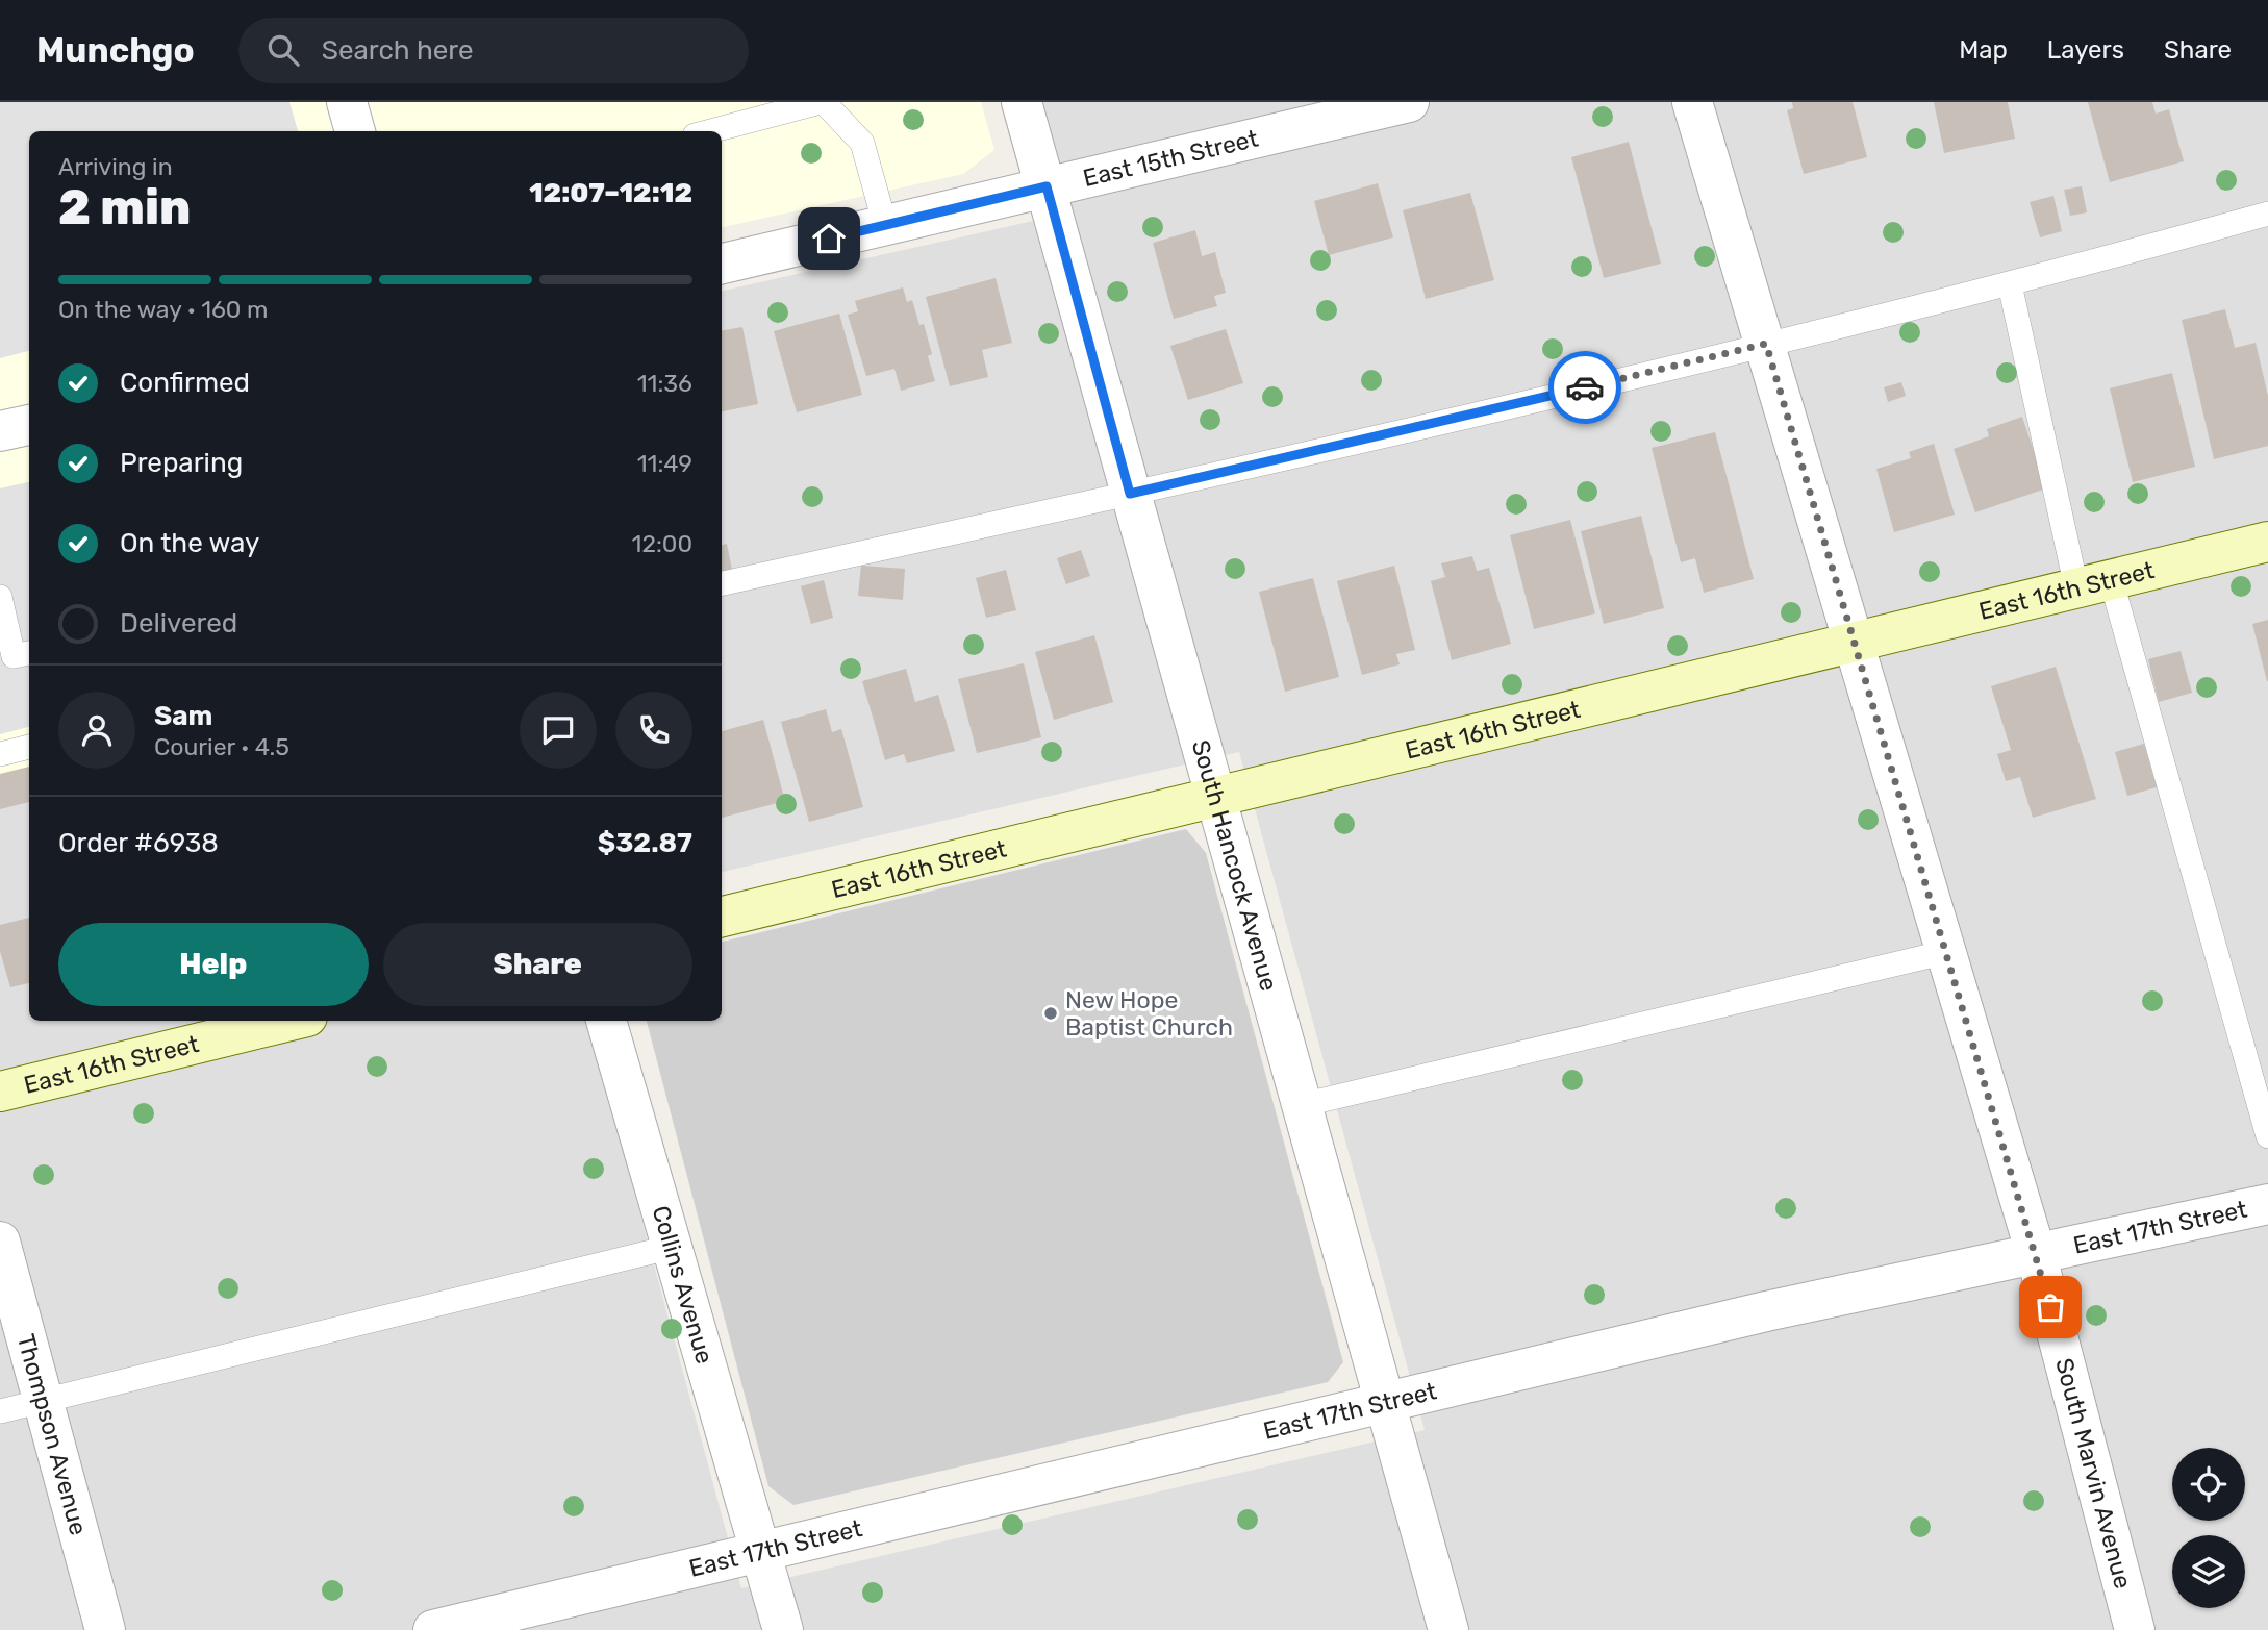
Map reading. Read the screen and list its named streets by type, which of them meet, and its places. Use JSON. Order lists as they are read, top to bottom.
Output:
{
  "streets": {
    "street": [
      "East 15th Street",
      "East 16th Street",
      "South Hancock Avenue",
      "East 17th Street",
      "Collins Avenue",
      "Thompson Avenue",
      "South Marvin Avenue"
    ]
  },
  "crossings": [
    ["East 15th Street", "South Hancock Avenue"],
    ["East 16th Street", "South Hancock Avenue"],
    ["East 16th Street", "South Marvin Avenue"],
    ["South Hancock Avenue", "East 17th Street"],
    ["East 17th Street", "Collins Avenue"],
    ["East 17th Street", "South Marvin Avenue"]
  ],
  "places": ["New Hope Baptist Church"],
  "page": {
    "header": "Munchgo",
    "search": "Search here",
    "nav": ["Map", "Layers", "Share"],
    "heading": ["2 min", "Arriving in", "12:07–12:12"],
    "panel": [
      "Sam",
      "Courier · 4.5",
      "Order #6938",
      "$32.87"
    ],
    "bar": "On the way · 160 m",
    "list": [
      ["Confirmed", "11:36"],
      ["Preparing", "11:49"],
      ["On the way", "12:00"],
      "Delivered"
    ],
    "buttons": ["Help", "Share"]
  }
}
